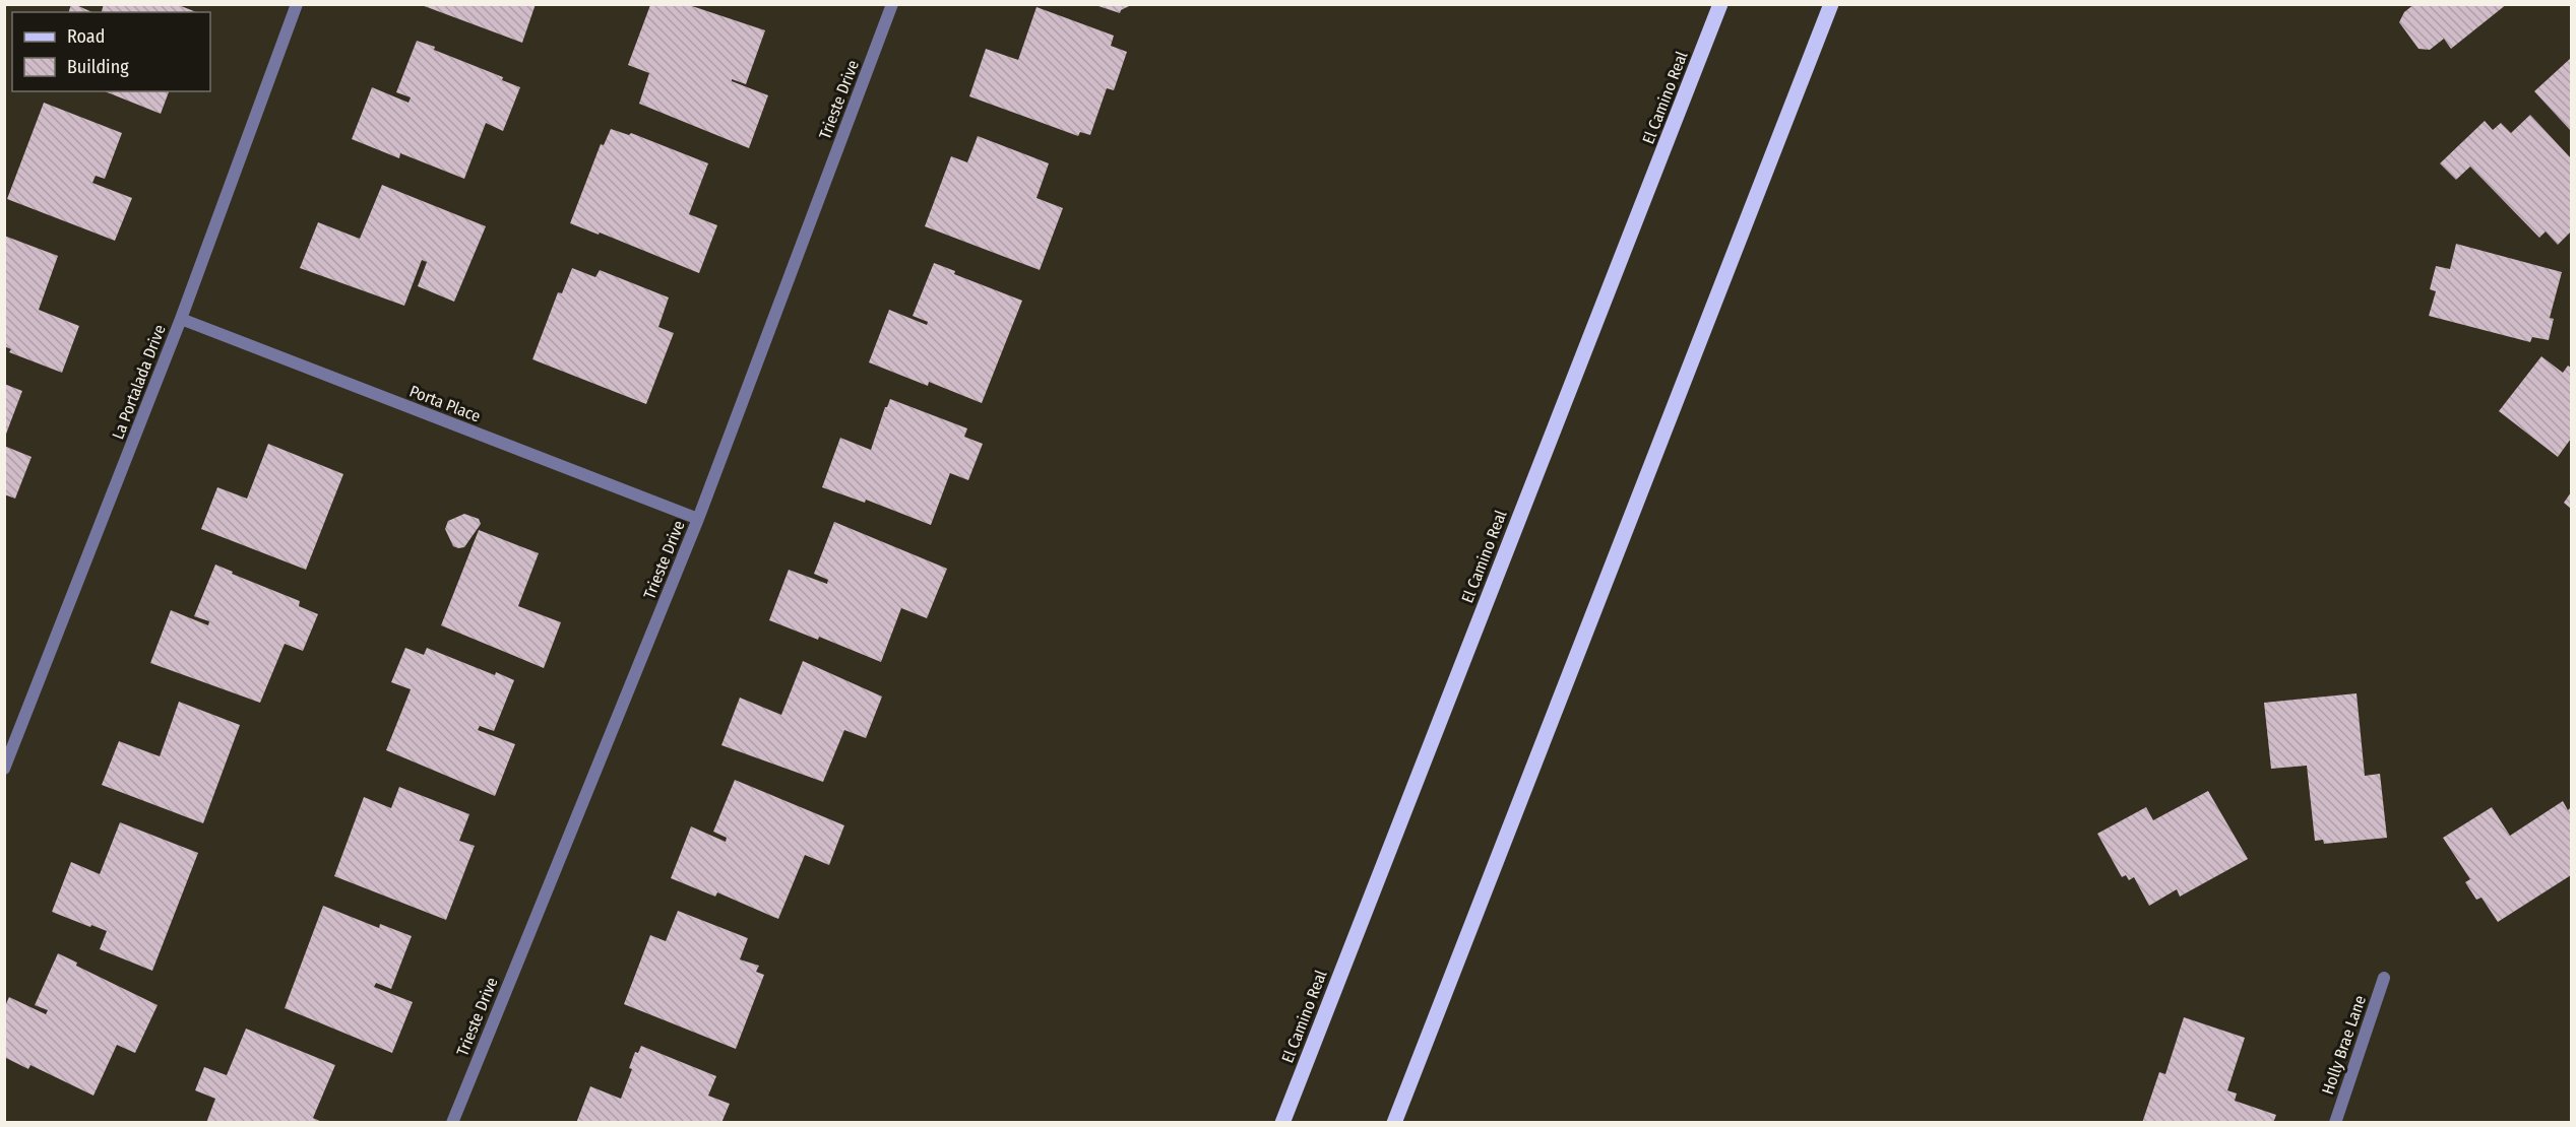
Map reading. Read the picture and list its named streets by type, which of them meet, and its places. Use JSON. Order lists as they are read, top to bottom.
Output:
{
  "streets": {
    "main road": ["El Camino Real"],
    "street": [
      "Trieste Drive",
      "La Portalada Drive",
      "Porta Place",
      "Holly Brae Lane"
    ]
  },
  "crossings": [
    ["Trieste Drive", "Porta Place"],
    ["La Portalada Drive", "Porta Place"]
  ],
  "legend": ["Road", "Building"]
}
